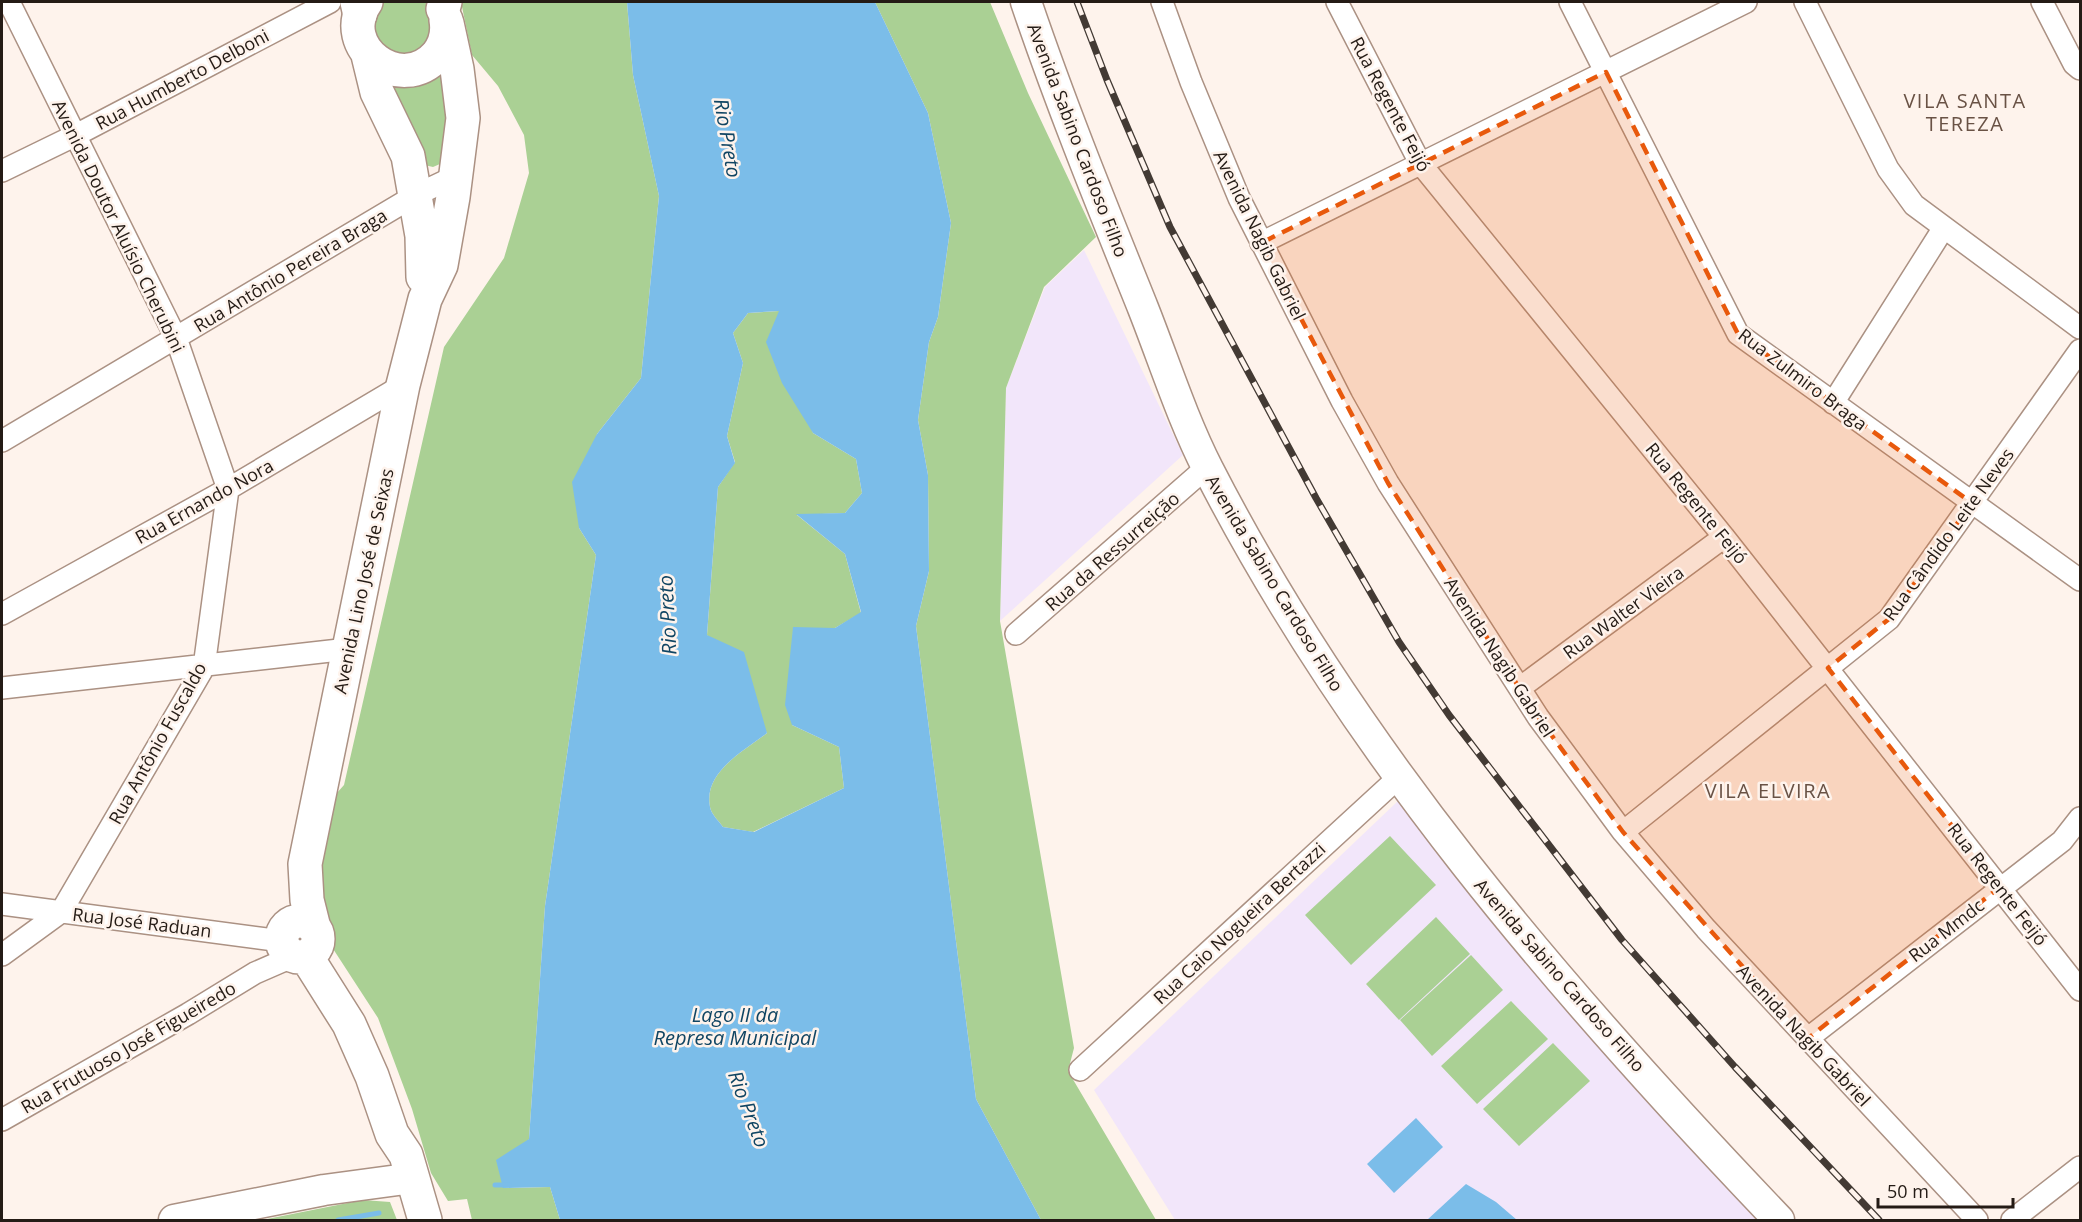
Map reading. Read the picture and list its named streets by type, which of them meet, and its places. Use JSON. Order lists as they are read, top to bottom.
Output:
{
  "streets": {
    "main road": ["Avenida Sabino Cardoso Filho", "Avenida Lino José de Seixas"],
    "street": [
      "Rua Humberto Delboni",
      "Rua Regente Feijó",
      "Avenida Doutor Aluísio Cherubini",
      "Avenida Nagib Gabriel",
      "Rua Antônio Pereira Braga",
      "Rua Zulmiro Braga",
      "Rua Ernando Nora",
      "Rua Cândido Leite Neves",
      "Rua da Ressurreição",
      "Rua Walter Vieira",
      "Rua Antônio Fuscaldo",
      "Rua José Raduan",
      "Rua Caio Nogueira Bertazzi",
      "Rua Mmdc",
      "Rua Frutuoso José Figueiredo"
    ]
  },
  "crossings": [
    ["Rua Humberto Delboni", "Avenida Doutor Aluísio Cherubini"],
    ["Rua Humberto Delboni", "Avenida Lino José de Seixas"],
    ["Rua Regente Feijó", "Rua Cândido Leite Neves"],
    ["Rua Regente Feijó", "Rua Walter Vieira"],
    ["Rua Regente Feijó", "Rua Mmdc"],
    ["Avenida Sabino Cardoso Filho", "Rua da Ressurreição"],
    ["Avenida Sabino Cardoso Filho", "Rua Caio Nogueira Bertazzi"],
    ["Avenida Doutor Aluísio Cherubini", "Rua Antônio Pereira Braga"],
    ["Avenida Doutor Aluísio Cherubini", "Rua Ernando Nora"],
    ["Avenida Doutor Aluísio Cherubini", "Rua Antônio Fuscaldo"],
    ["Avenida Nagib Gabriel", "Rua Cândido Leite Neves"],
    ["Avenida Nagib Gabriel", "Rua Walter Vieira"],
    ["Avenida Nagib Gabriel", "Rua Mmdc"],
    ["Rua Antônio Pereira Braga", "Avenida Lino José de Seixas"],
    ["Rua Zulmiro Braga", "Rua Cândido Leite Neves"],
    ["Rua Ernando Nora", "Avenida Lino José de Seixas"],
    ["Rua Ernando Nora", "Rua Antônio Fuscaldo"],
    ["Avenida Lino José de Seixas", "Rua José Raduan"],
    ["Avenida Lino José de Seixas", "Rua Frutuoso José Figueiredo"],
    ["Rua Antônio Fuscaldo", "Rua José Raduan"],
    ["Rua José Raduan", "Rua Frutuoso José Figueiredo"]
  ],
  "districts": ["VILA SANTA TEREZA", "VILA ELVIRA"],
  "water": ["Rio Preto", "Lago II da Represa Municipal"],
  "scale_bar": "50 m"
}
